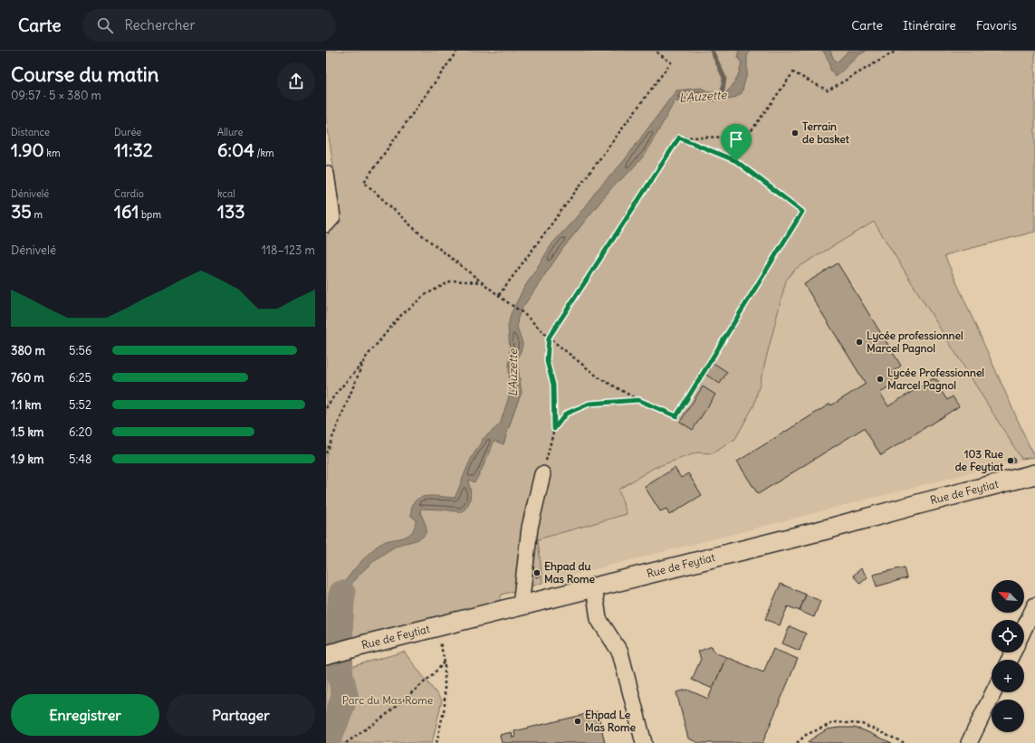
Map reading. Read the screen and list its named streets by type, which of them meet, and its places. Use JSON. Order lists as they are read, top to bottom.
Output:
{
  "streets": {
    "main road": ["Rue de Feytiat"]
  },
  "water": ["L'Auzette"],
  "parks": ["Parc du Mas Rome"],
  "places": [
    "Terrain de basket",
    "Lycée professionnel Marcel Pagnol",
    "Lycée Professionnel Marcel Pagnol",
    "103 Rue de Feytiat",
    "Ehpad du Mas Rome",
    "Ehpad Le Mas Rome"
  ],
  "north": "top left",
  "page": {
    "header": "Carte",
    "search": "Rechercher",
    "nav": ["Carte", "Itinéraire", "Favoris"],
    "heading": ["Course du matin", "09:57 · 5 × 380 m"],
    "stats": [
      ["Distance", "1.90 km"],
      ["Durée", "11:32"],
      ["Allure", "6:04 /km"],
      ["Dénivelé", "35 m"],
      ["Cardio", "161 bpm"],
      ["kcal", "133"]
    ],
    "chart": ["Dénivelé", "118–123 m"],
    "list": [
      {
        "name": "380 m",
        "note": "5:56"
      },
      {
        "name": "760 m",
        "note": "6:25"
      },
      {
        "name": "1.1 km",
        "note": "5:52"
      },
      {
        "name": "1.5 km",
        "note": "6:20"
      },
      {
        "name": "1.9 km",
        "note": "5:48"
      }
    ],
    "map_buttons": ["+", "−"],
    "buttons": ["Enregistrer", "Partager"]
  }
}
